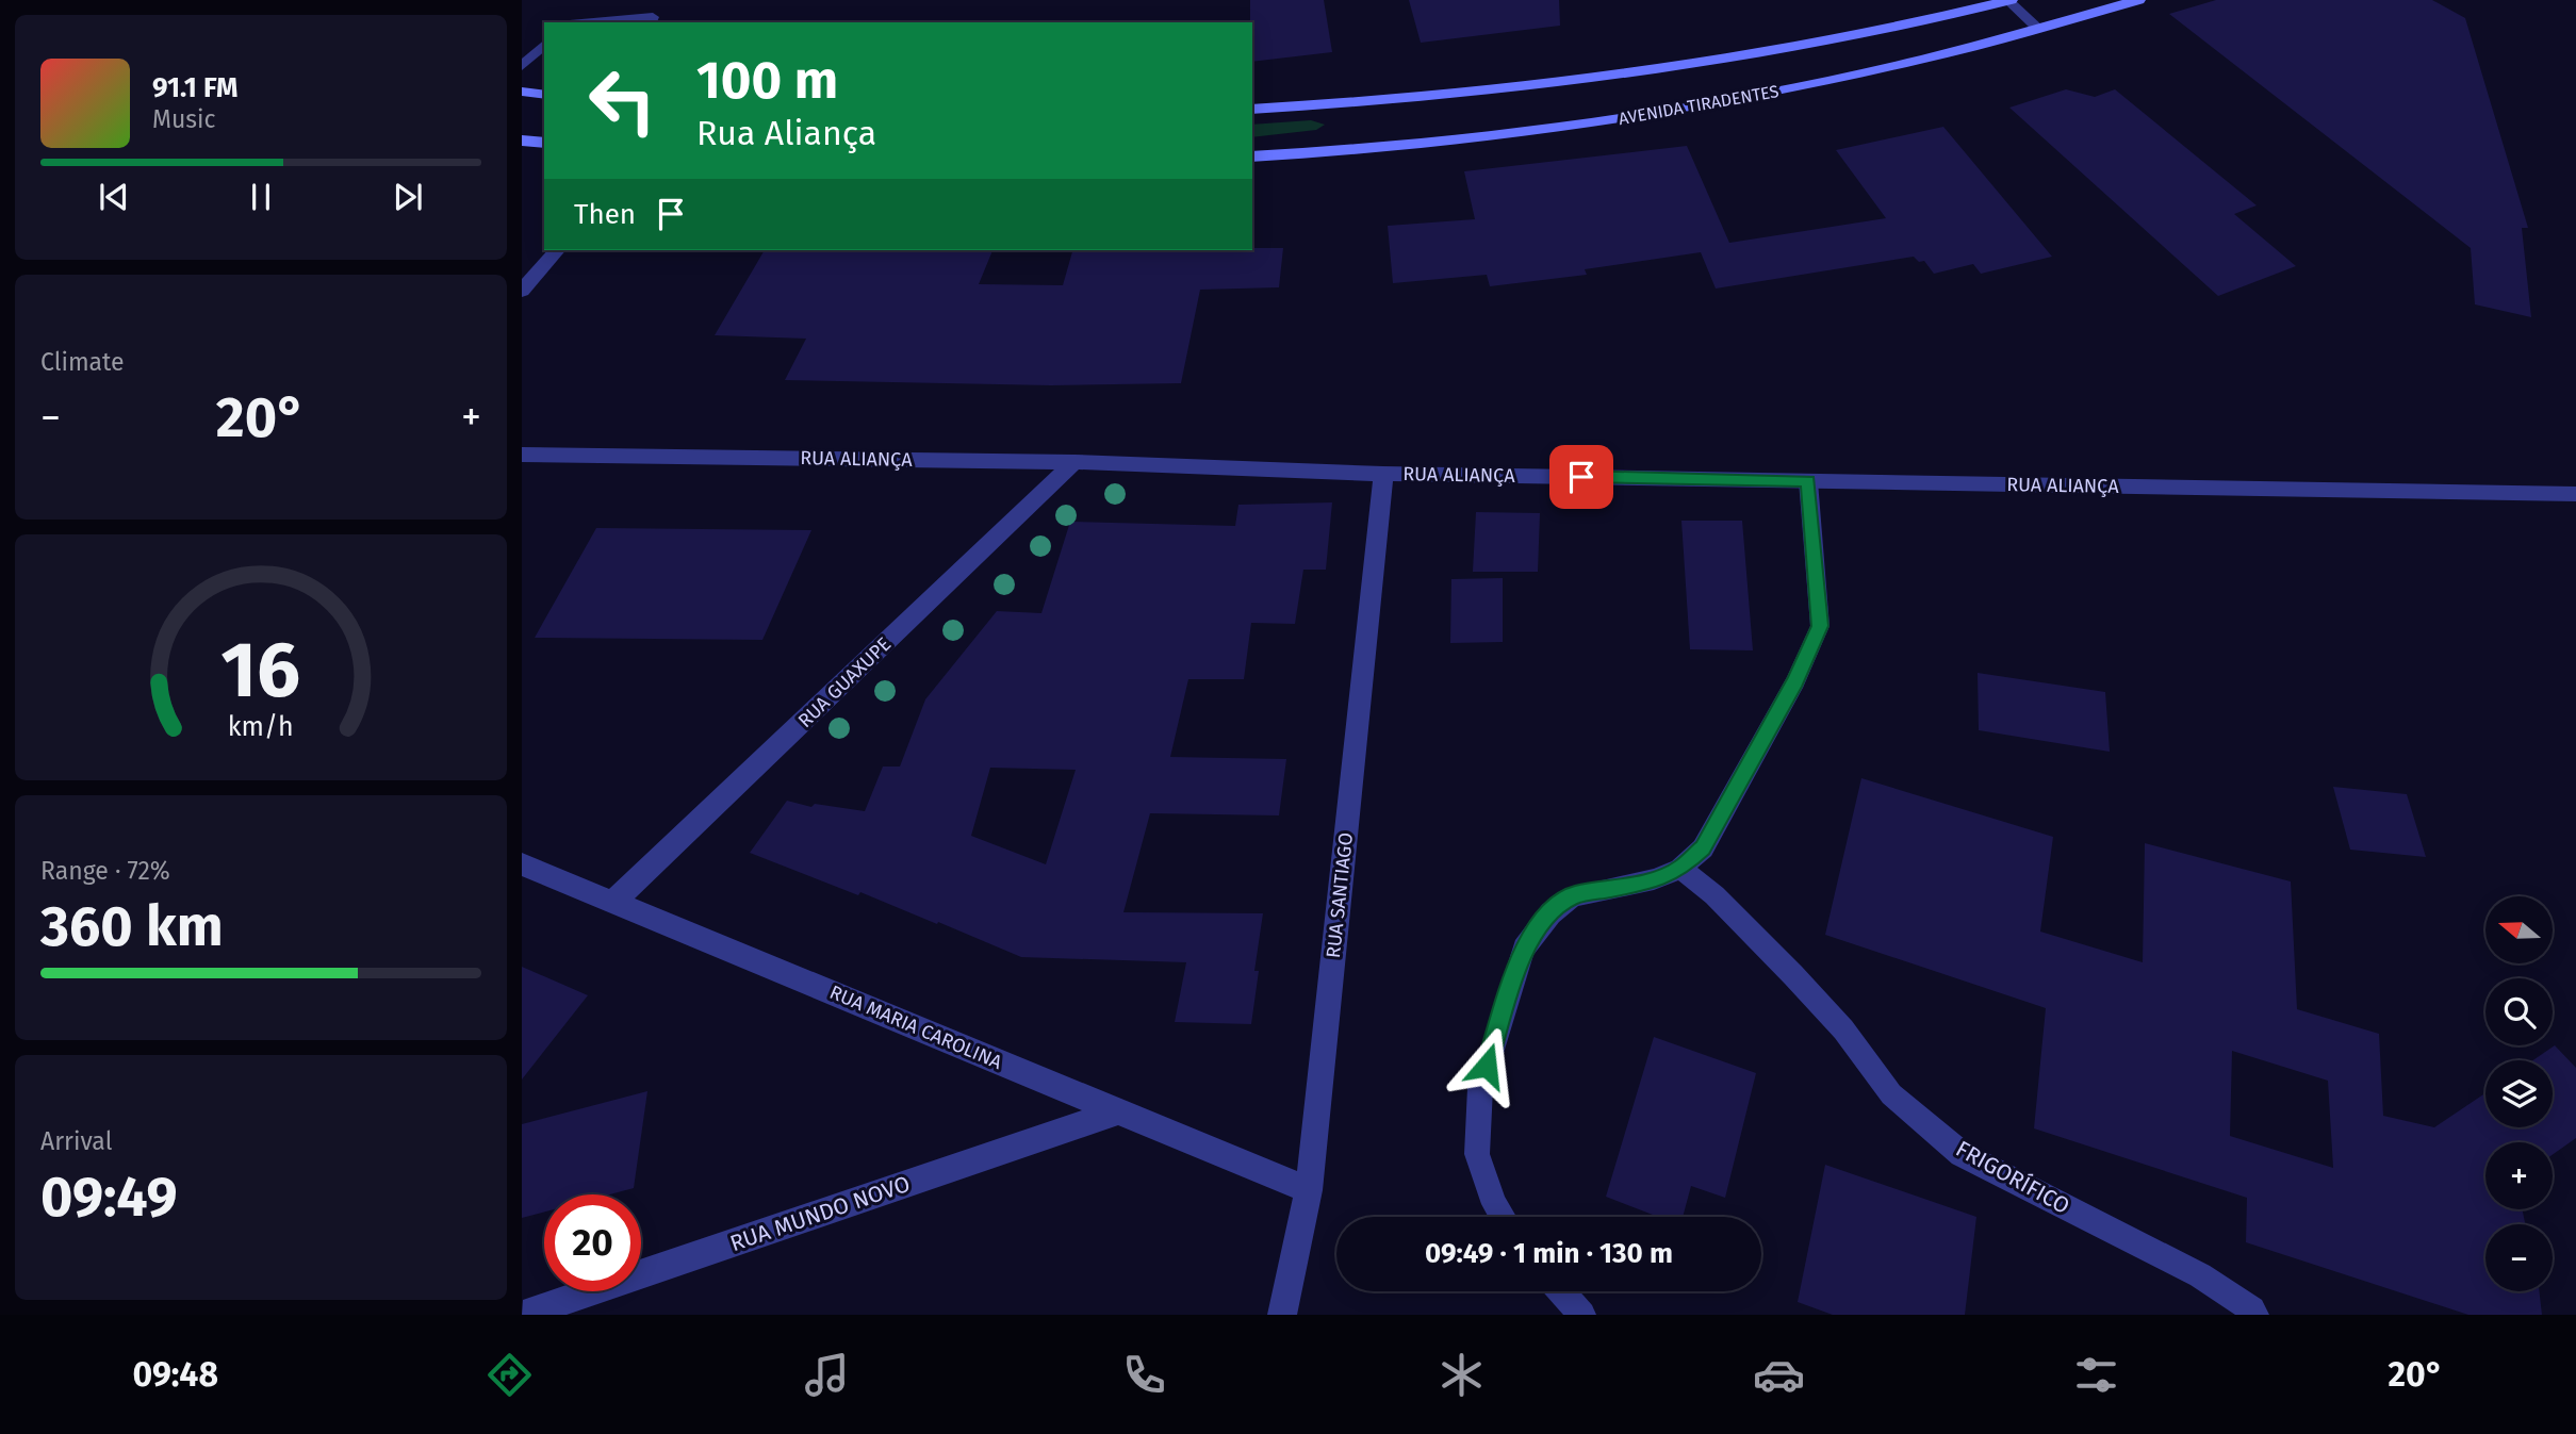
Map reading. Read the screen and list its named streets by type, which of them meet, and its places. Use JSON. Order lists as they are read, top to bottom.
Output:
{
  "streets": {
    "main road": ["AVENIDA TIRADENTES"],
    "street": [
      "RUA ALIANÇA",
      "RUA GUAXUPE",
      "RUA SANTIAGO",
      "RUA MARIA CAROLINA",
      "RUA MUNDO NOVO"
    ],
    "lane": ["FRIGORÍFICO"]
  },
  "crossings": [
    ["RUA ALIANÇA", "RUA GUAXUPE"],
    ["RUA ALIANÇA", "RUA SANTIAGO"],
    ["RUA GUAXUPE", "RUA MARIA CAROLINA"],
    ["RUA SANTIAGO", "RUA MARIA CAROLINA"],
    ["RUA MARIA CAROLINA", "RUA MUNDO NOVO"]
  ],
  "north": "left",
  "page": {
    "turn": ["100 m", "Rua Aliança"],
    "song": ["91.1 FM", "Music"],
    "then": "Then",
    "tile": [
      "Climate",
      ["Range · 72%", "360 km"],
      ["Arrival", "09:49"]
    ],
    "heat": ["−", "20°", "+"],
    "map_buttons": ["+", "−"],
    "limit": "20",
    "trip": "09:49 · 1 min · 130 m",
    "tabs": ["09:48", "20°"],
    "gauge": ["16", "km/h"]
  }
}
